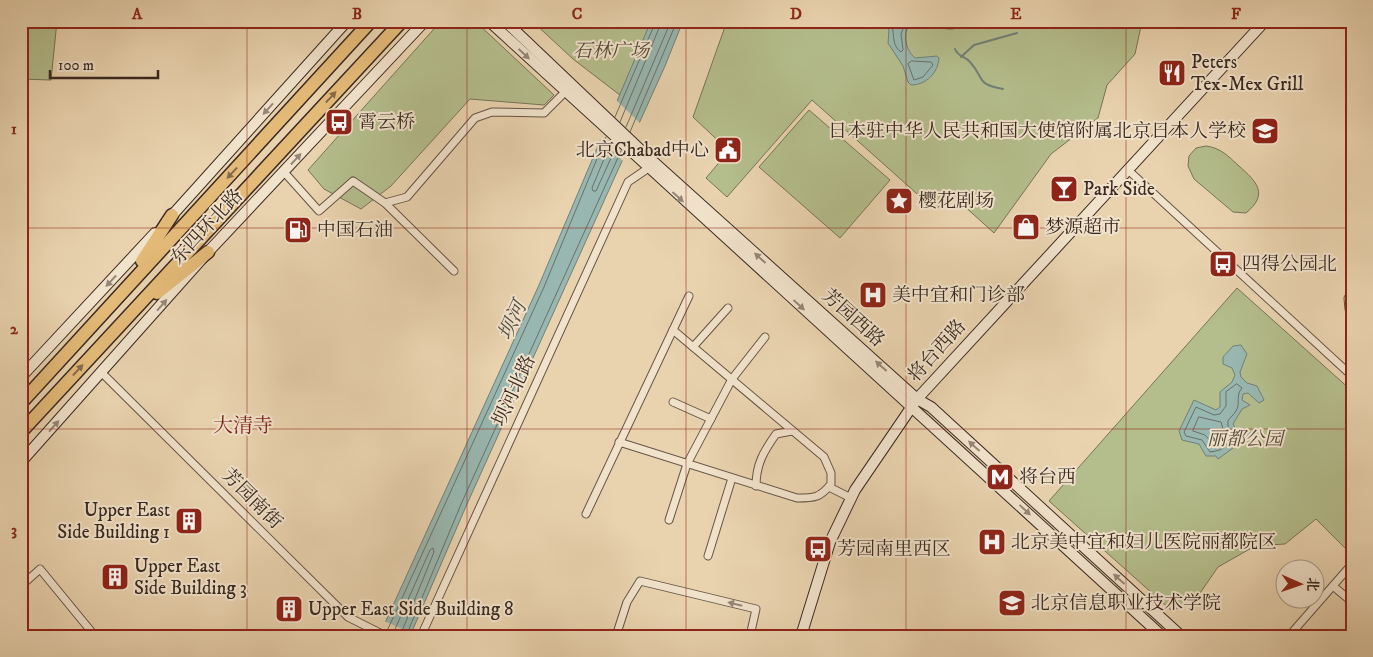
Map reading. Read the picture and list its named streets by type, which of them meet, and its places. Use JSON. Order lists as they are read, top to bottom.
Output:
{
  "streets": {
    "highway": ["东四环北路"],
    "street": [
      "芳园西路",
      "将台西路",
      "坝河北路",
      "芳园南街"
    ]
  },
  "crossings": [
    ["东四环北路", "芳园南街"],
    ["芳园西路", "将台西路"],
    ["芳园西路", "坝河北路"]
  ],
  "districts": ["大清寺"],
  "water": ["坝河"],
  "parks": ["石林广场", "丽都公园"],
  "places": {
    "restaurant": ["Peters Tex-Mex Grill"],
    "bus stop": ["霄云桥", "四得公园北", "芳园南里西区"],
    "school or university": ["日本驻中华人民共和国大使馆附属北京日本人学校", "北京信息职业技术学院"],
    "public building": ["北京Chabad中心"],
    "bar": ["Park Side"],
    "place": ["樱花剧场"],
    "shop": ["梦源超市"],
    "fuel station": ["中国石油"],
    "hospital": ["美中宜和门诊部", "北京美中宜和妇儿医院丽都院区"],
    "metro station": ["将台西"],
    "building": ["Upper East Side Building 1", "Upper East Side Building 3", "Upper East Side Building 8"]
  },
  "scale_bar": "100 m",
  "north": "right",
  "grid": {
    "columns": [
      "A",
      "B",
      "C",
      "D",
      "E",
      "F"
    ],
    "rows": ["1", "2", "3"]
  }
}
